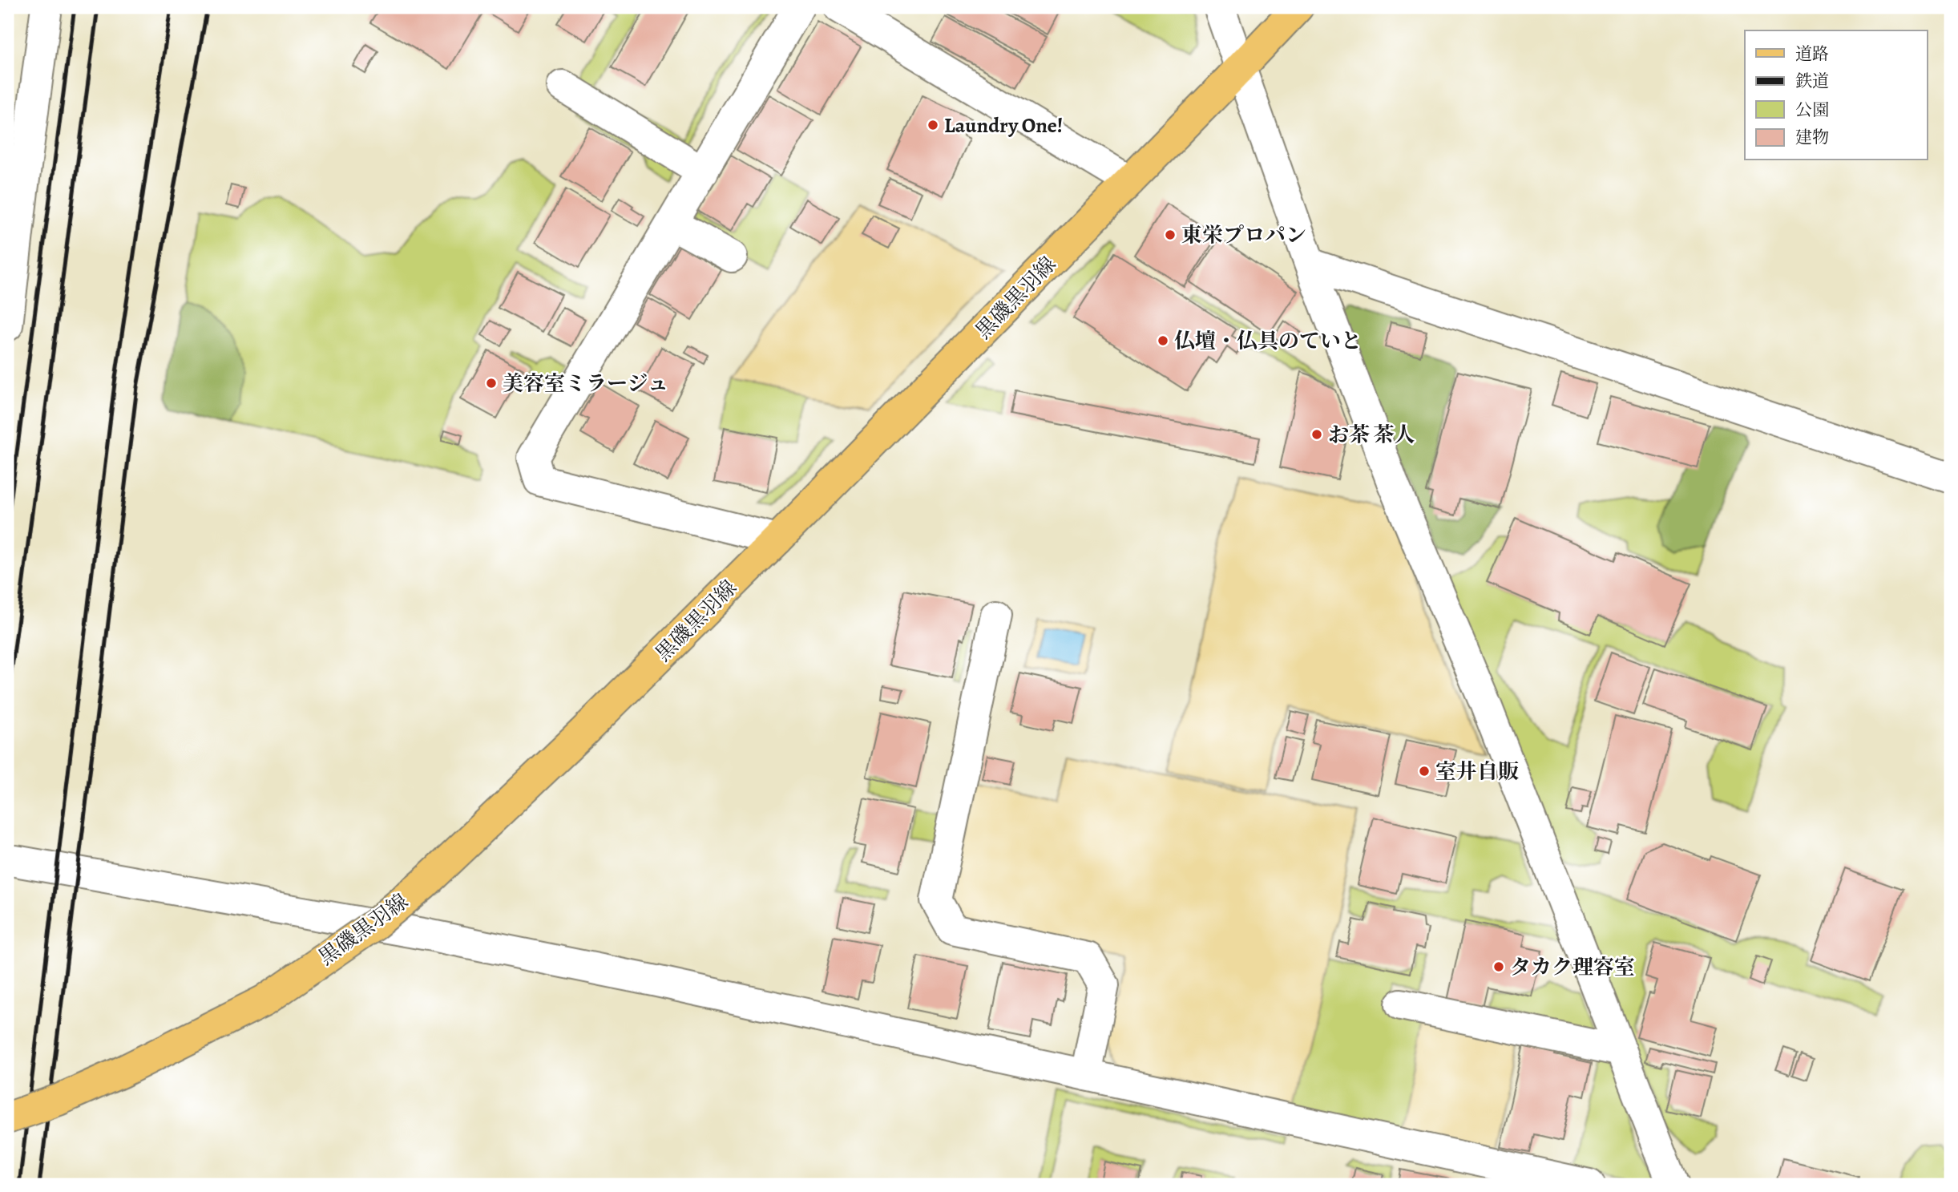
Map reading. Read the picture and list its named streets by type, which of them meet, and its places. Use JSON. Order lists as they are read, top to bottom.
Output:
{
  "streets": {
    "main road": ["黒磯黒羽線"]
  },
  "places": [
    "Laundry One!",
    "東栄プロパン",
    "仏壇・仏具のていと",
    "美容室ミラージュ",
    "お茶 茶人",
    "室井自販",
    "タカク理容室"
  ],
  "legend": [
    "道路",
    "鉄道",
    "公園",
    "建物"
  ]
}
